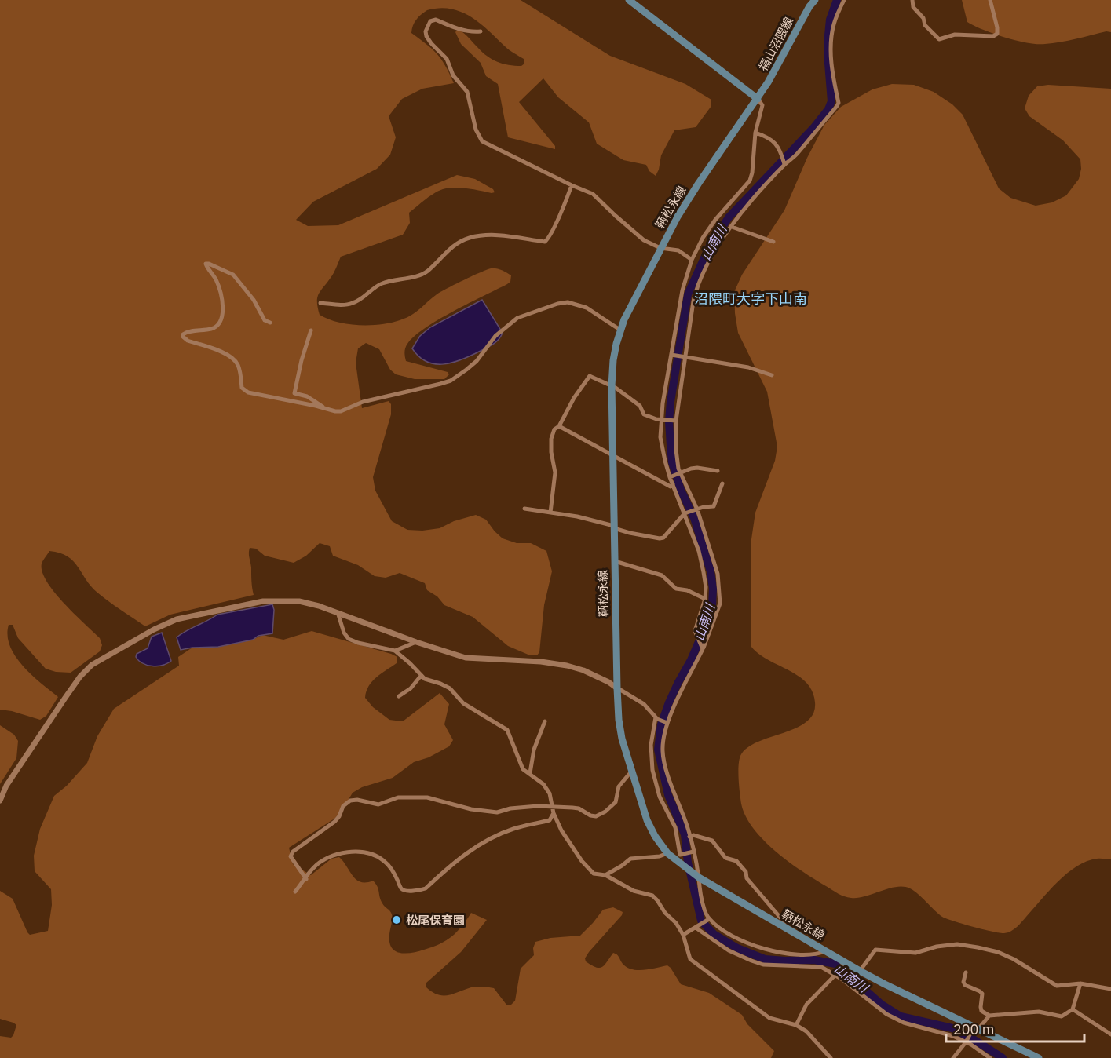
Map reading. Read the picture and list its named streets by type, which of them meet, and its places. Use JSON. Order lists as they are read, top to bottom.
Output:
{
  "streets": {
    "main road": ["福山沼隈線", "鞆松永線"]
  },
  "crossings": [
    ["福山沼隈線", "鞆松永線"]
  ],
  "districts": ["沼隈町大字下山南"],
  "water": ["山南川"],
  "places": ["松尾保育園"],
  "scale_bar": "200 m"
}
